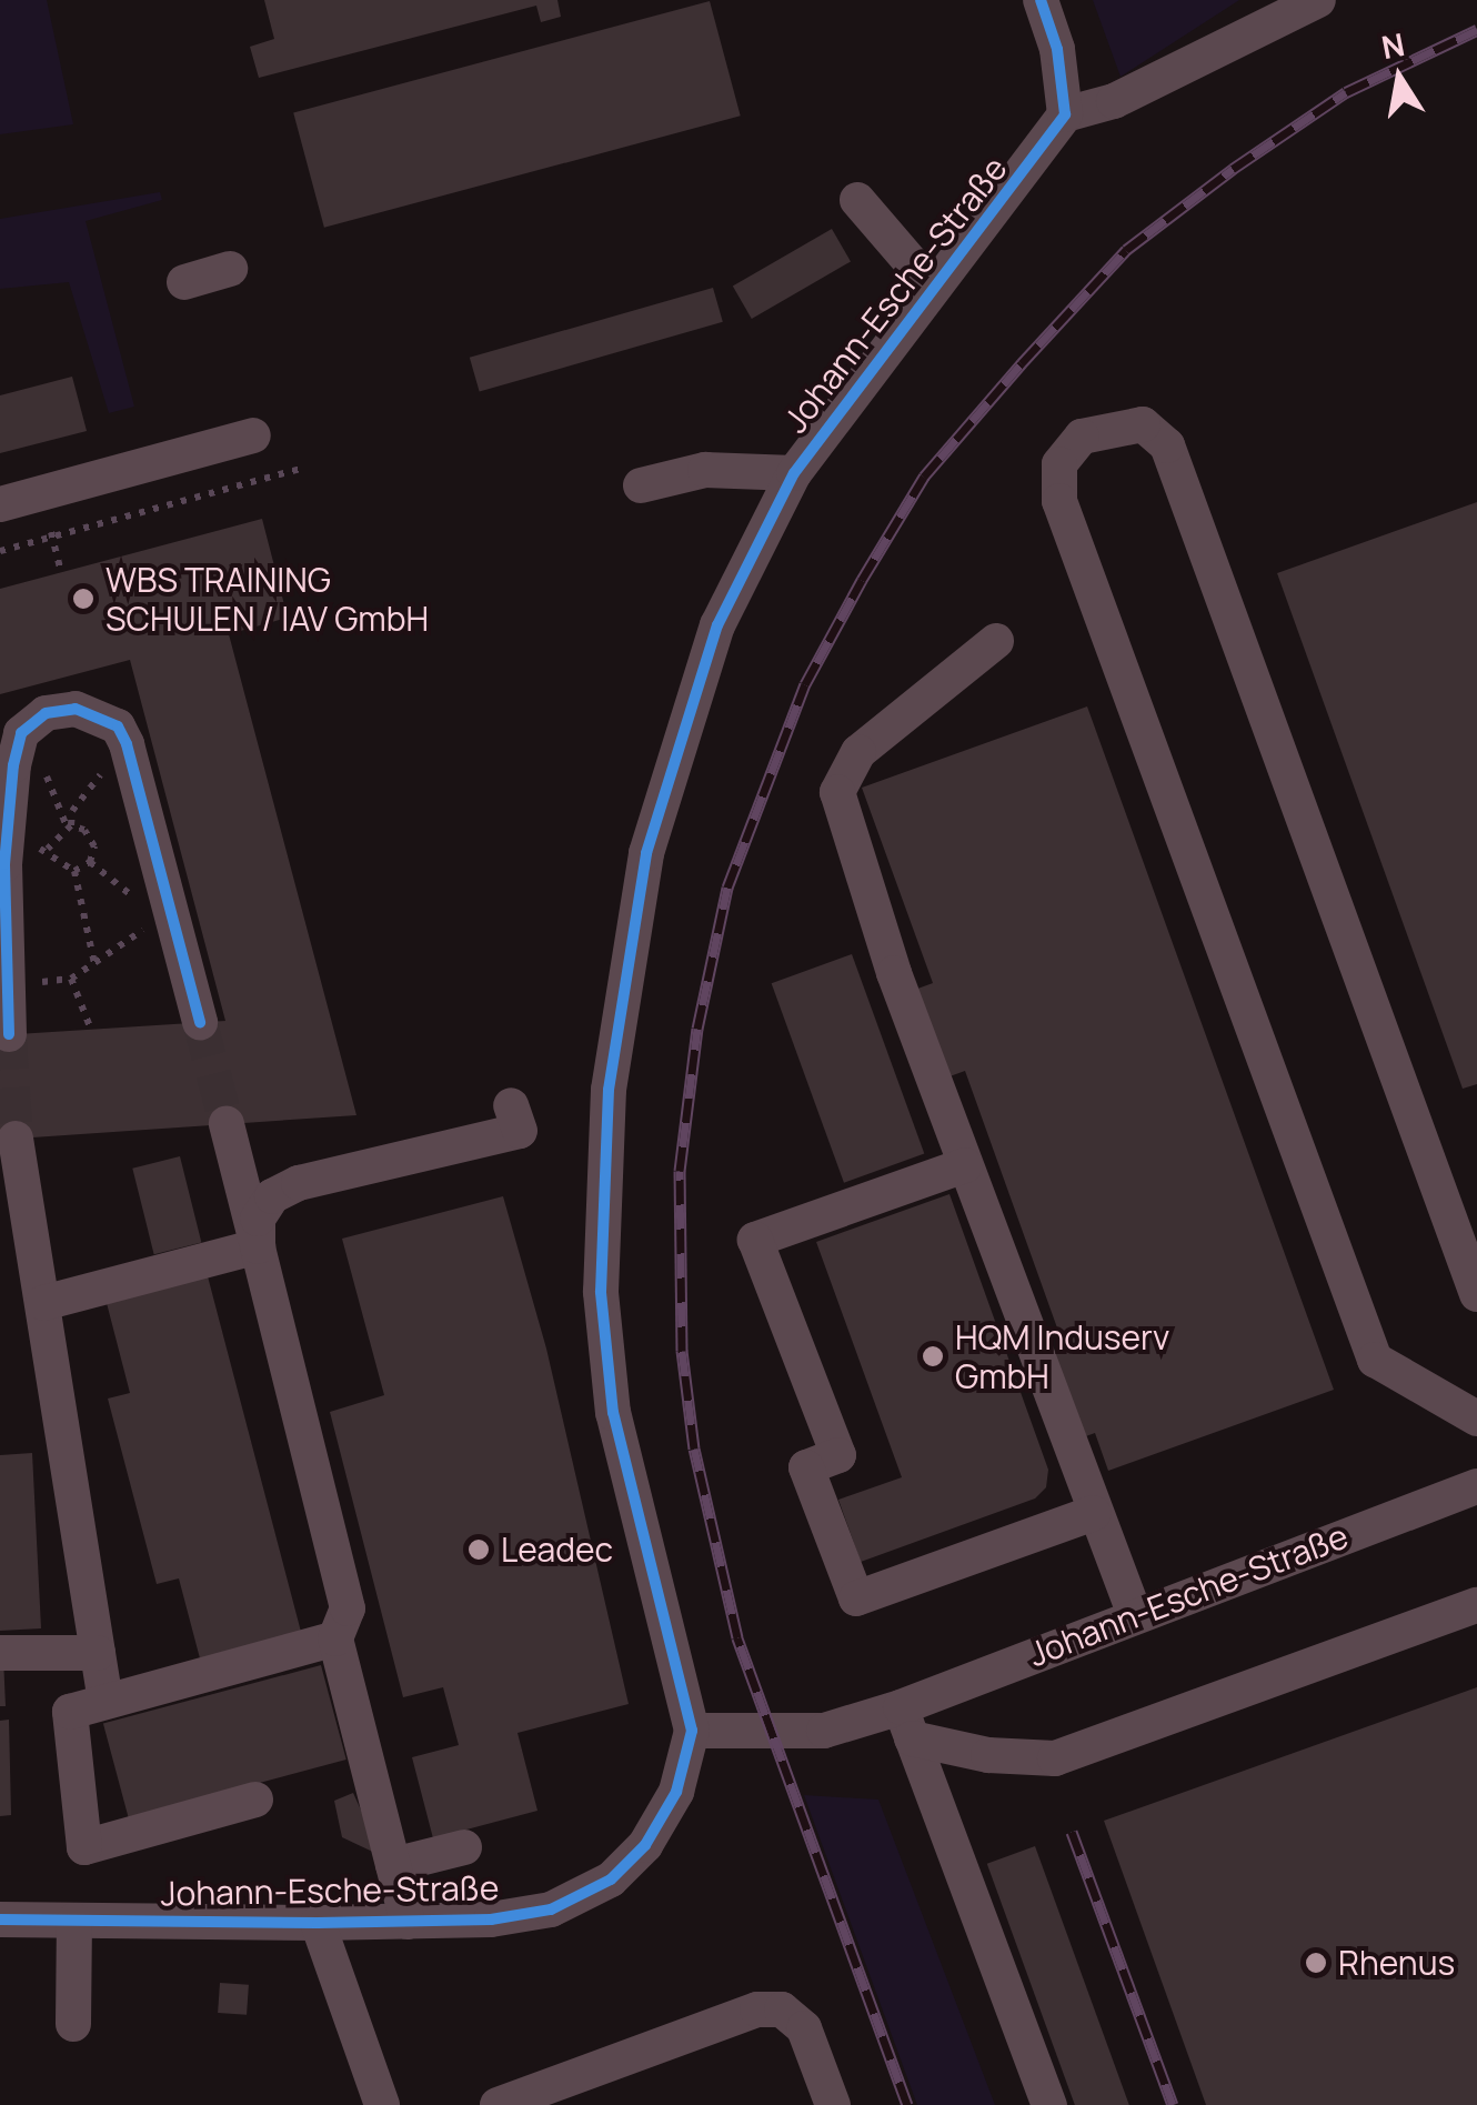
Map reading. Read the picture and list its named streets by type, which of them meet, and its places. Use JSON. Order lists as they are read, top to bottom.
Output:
{
  "streets": {
    "street": ["Johann-Esche-Straße"]
  },
  "places": [
    "WBS TRAINING SCHULEN / IAV GmbH",
    "HQM Induserv GmbH",
    "Leadec",
    "Rhenus"
  ],
  "north": "top"
}
